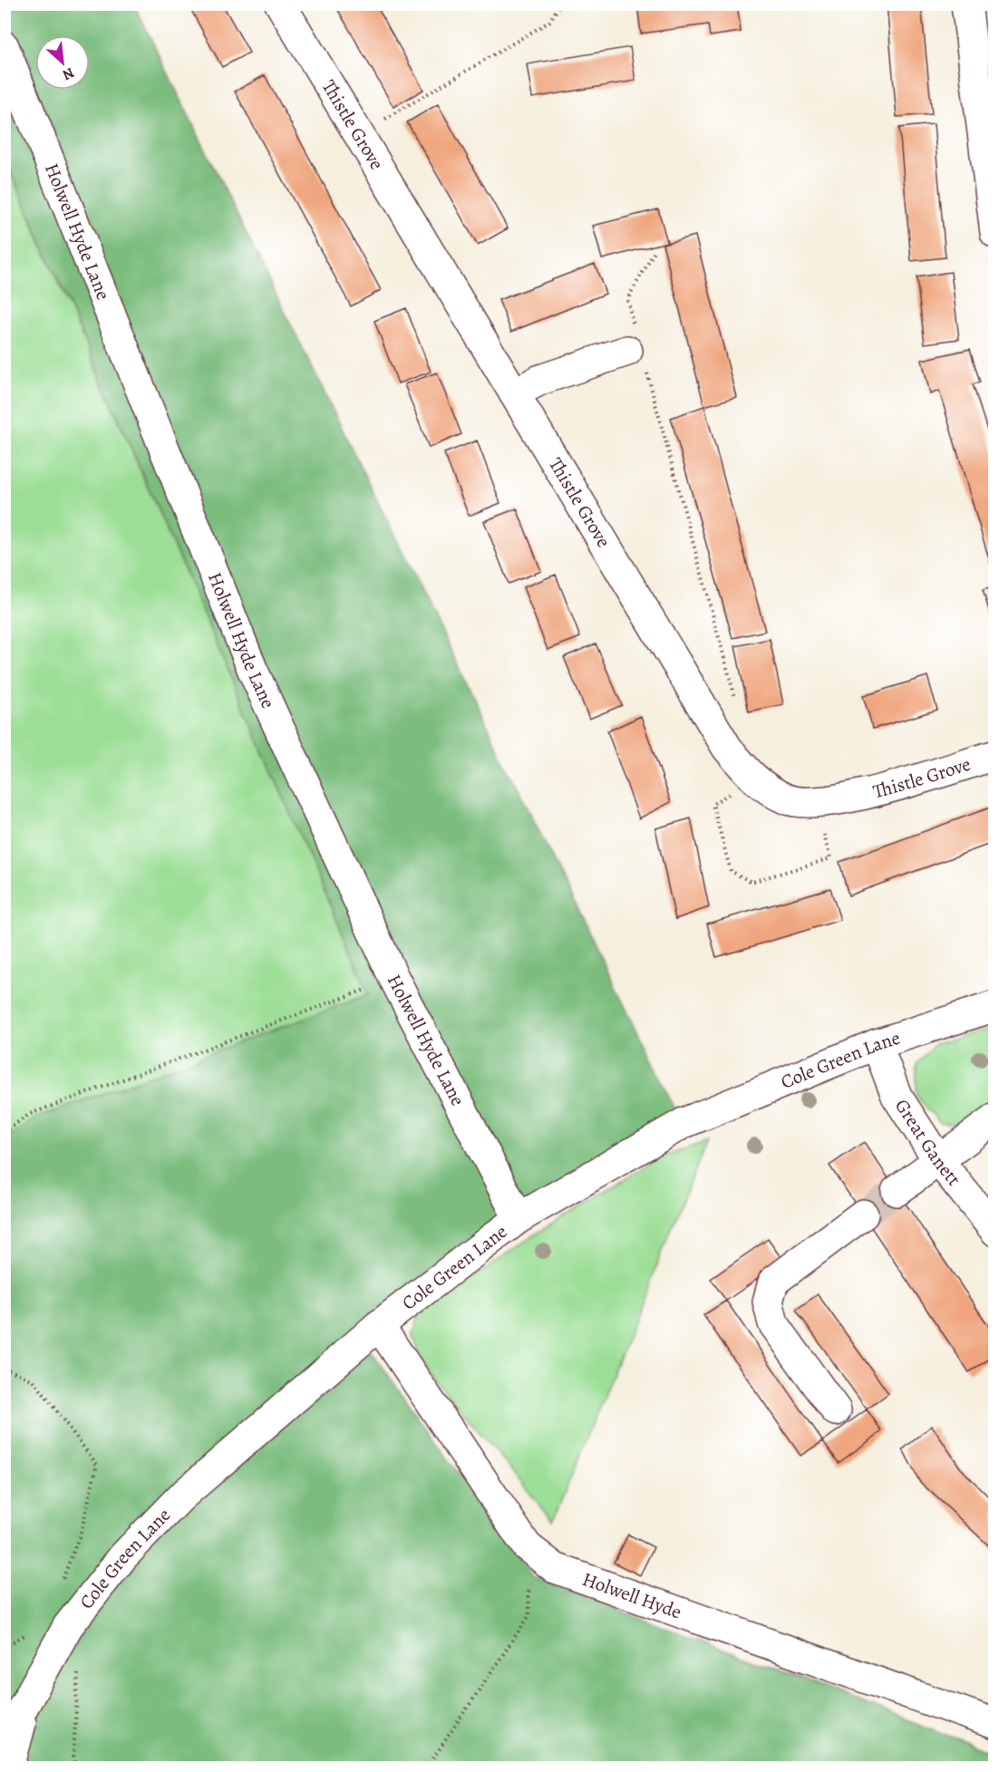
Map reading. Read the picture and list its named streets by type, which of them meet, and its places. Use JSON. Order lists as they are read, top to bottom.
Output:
{
  "streets": {
    "street": [
      "Thistle Grove",
      "Holwell Hyde Lane",
      "Cole Green Lane",
      "Great Ganett",
      "Holwell Hyde"
    ]
  },
  "crossings": [
    ["Holwell Hyde Lane", "Cole Green Lane"],
    ["Cole Green Lane", "Great Ganett"],
    ["Cole Green Lane", "Holwell Hyde"]
  ],
  "north": "bottom right"
}
